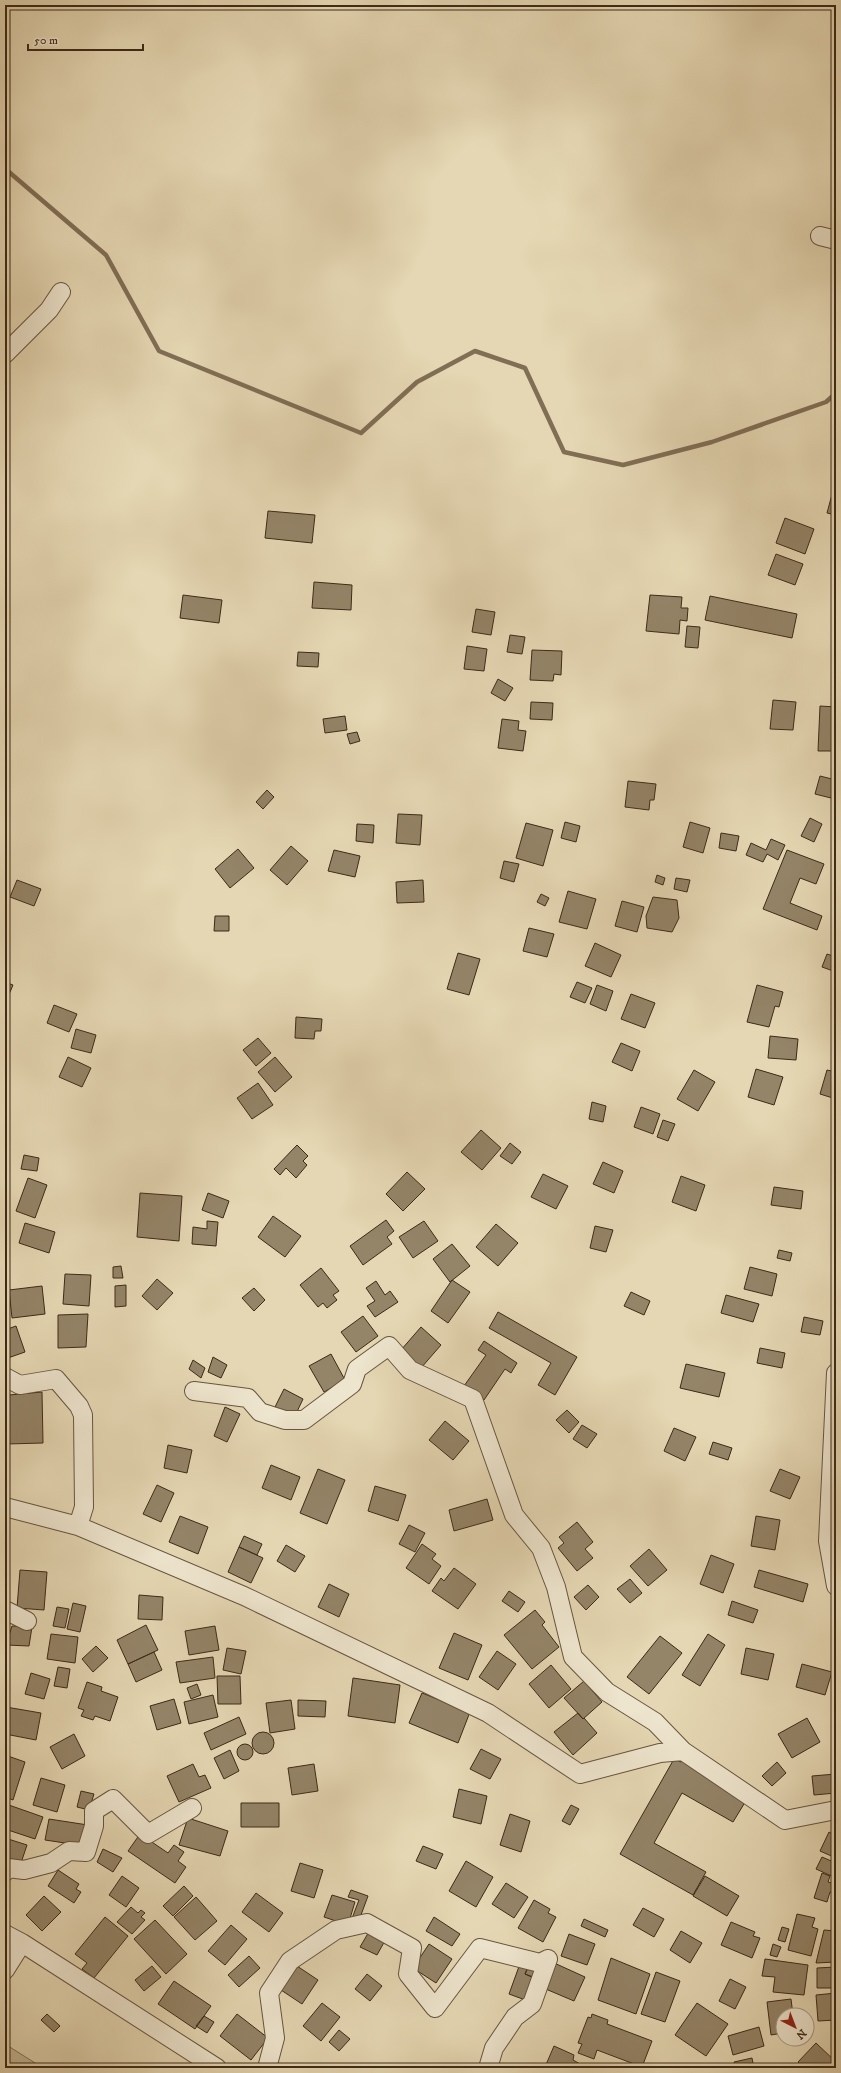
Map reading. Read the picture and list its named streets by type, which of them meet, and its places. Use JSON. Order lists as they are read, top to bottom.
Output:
{
  "scale_bar": "50 m",
  "north": "bottom right"
}
